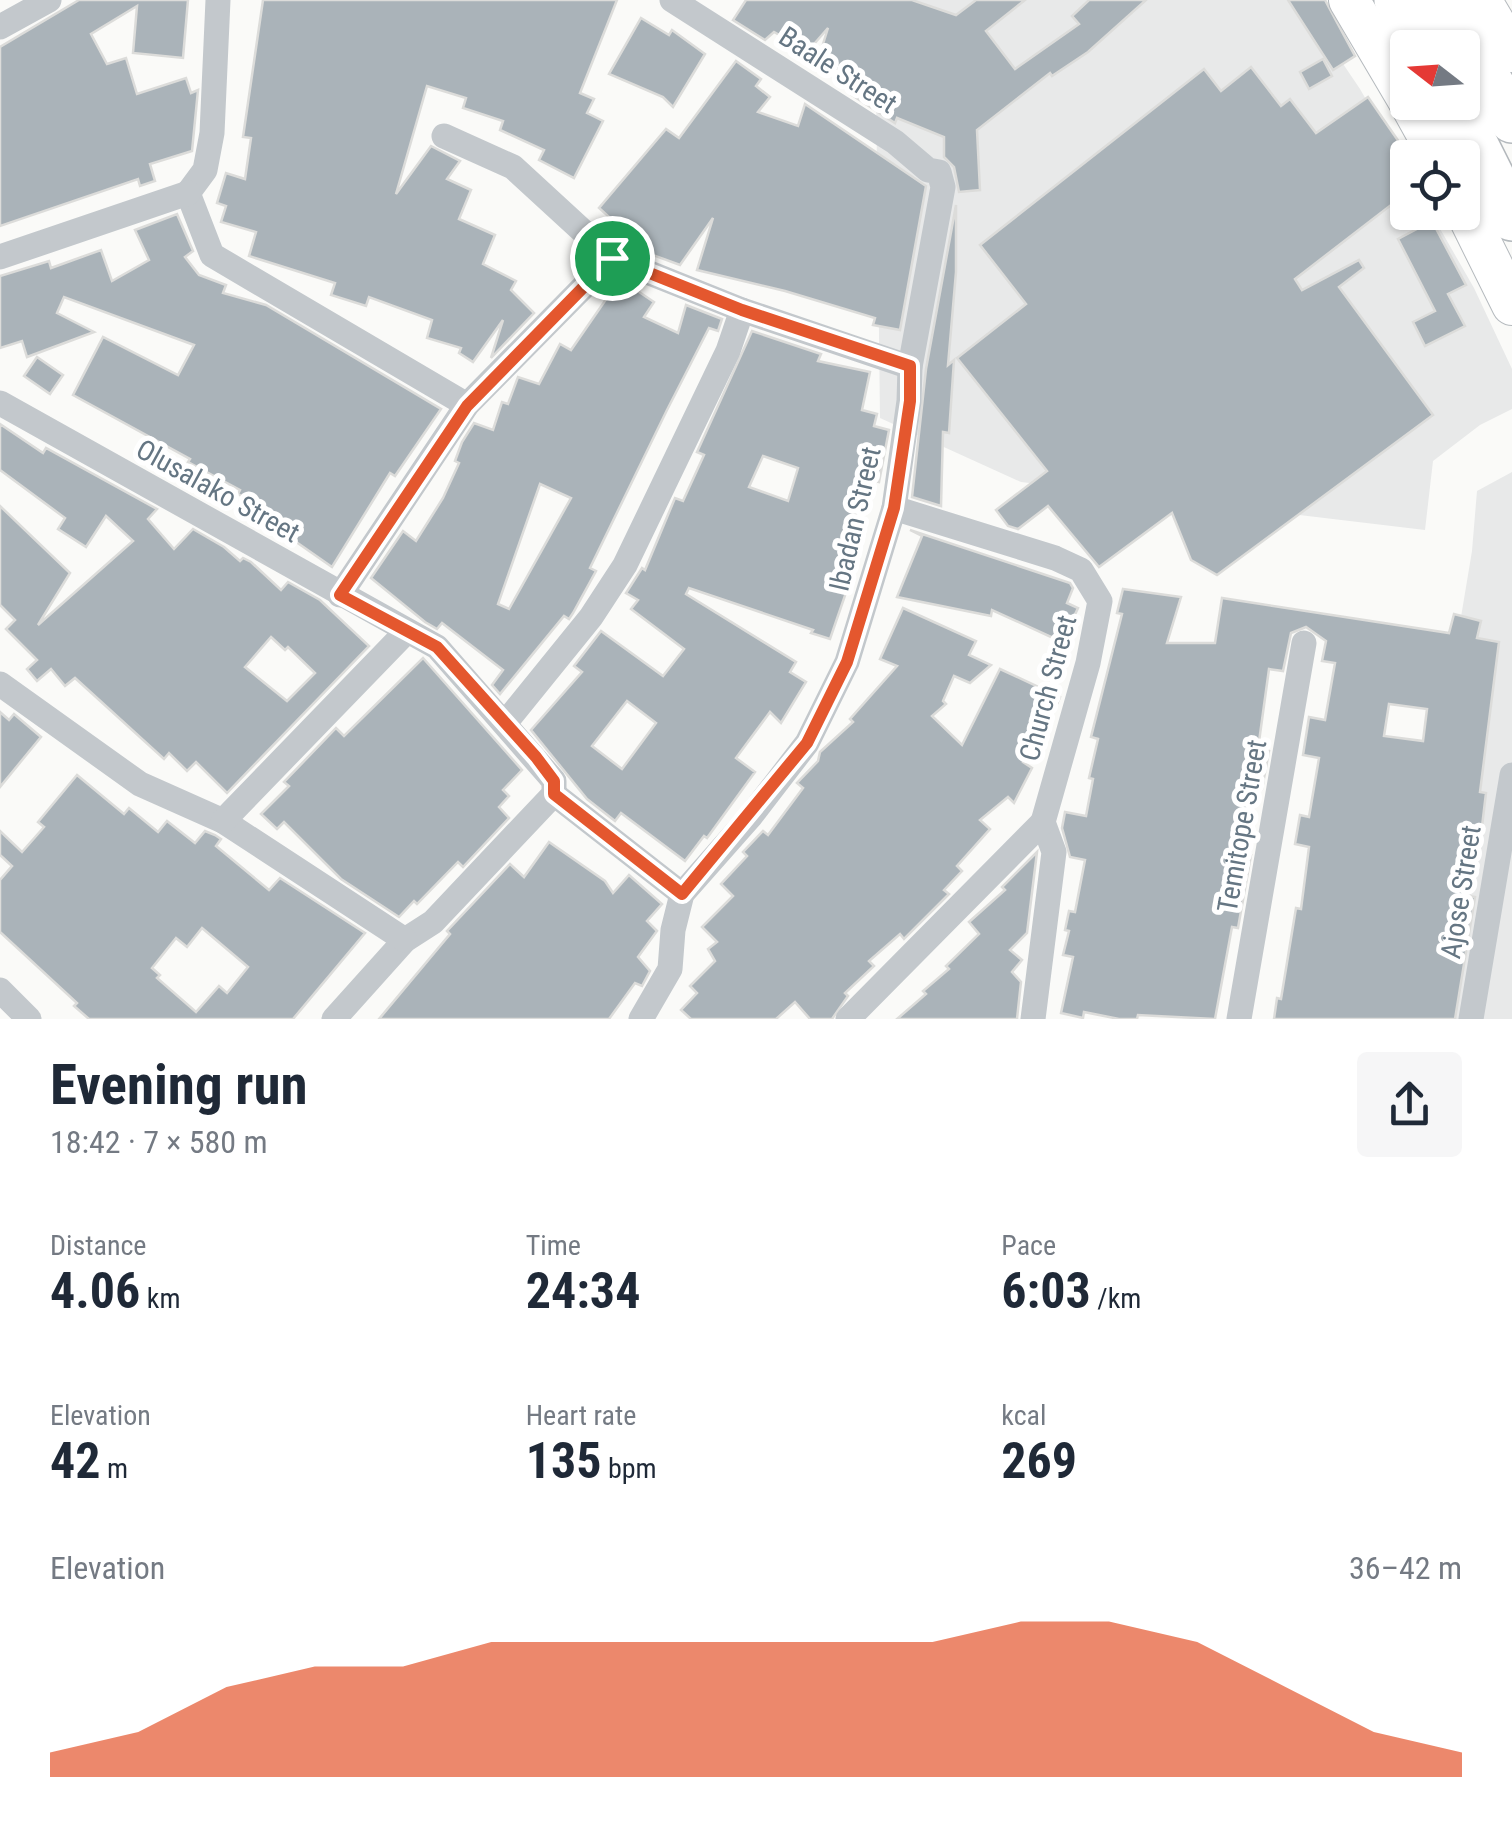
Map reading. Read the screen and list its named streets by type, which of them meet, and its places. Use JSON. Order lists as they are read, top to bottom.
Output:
{
  "streets": {
    "street": [
      "Baale Street",
      "Olusalako Street",
      "Ibadan Street",
      "Church Street",
      "Temitope Street",
      "Ajose Street"
    ]
  },
  "crossings": [
    ["Baale Street", "Ibadan Street"],
    ["Ibadan Street", "Church Street"]
  ],
  "north": "left",
  "page": {
    "heading": ["Evening run", "18:42 · 7 × 580 m"],
    "stats": [
      ["Distance", "4.06 km"],
      ["Time", "24:34"],
      ["Pace", "6:03 /km"],
      ["Elevation", "42 m"],
      ["Heart rate", "135 bpm"],
      ["kcal", "269"]
    ],
    "chart": ["Elevation", "36–42 m"]
  }
}
